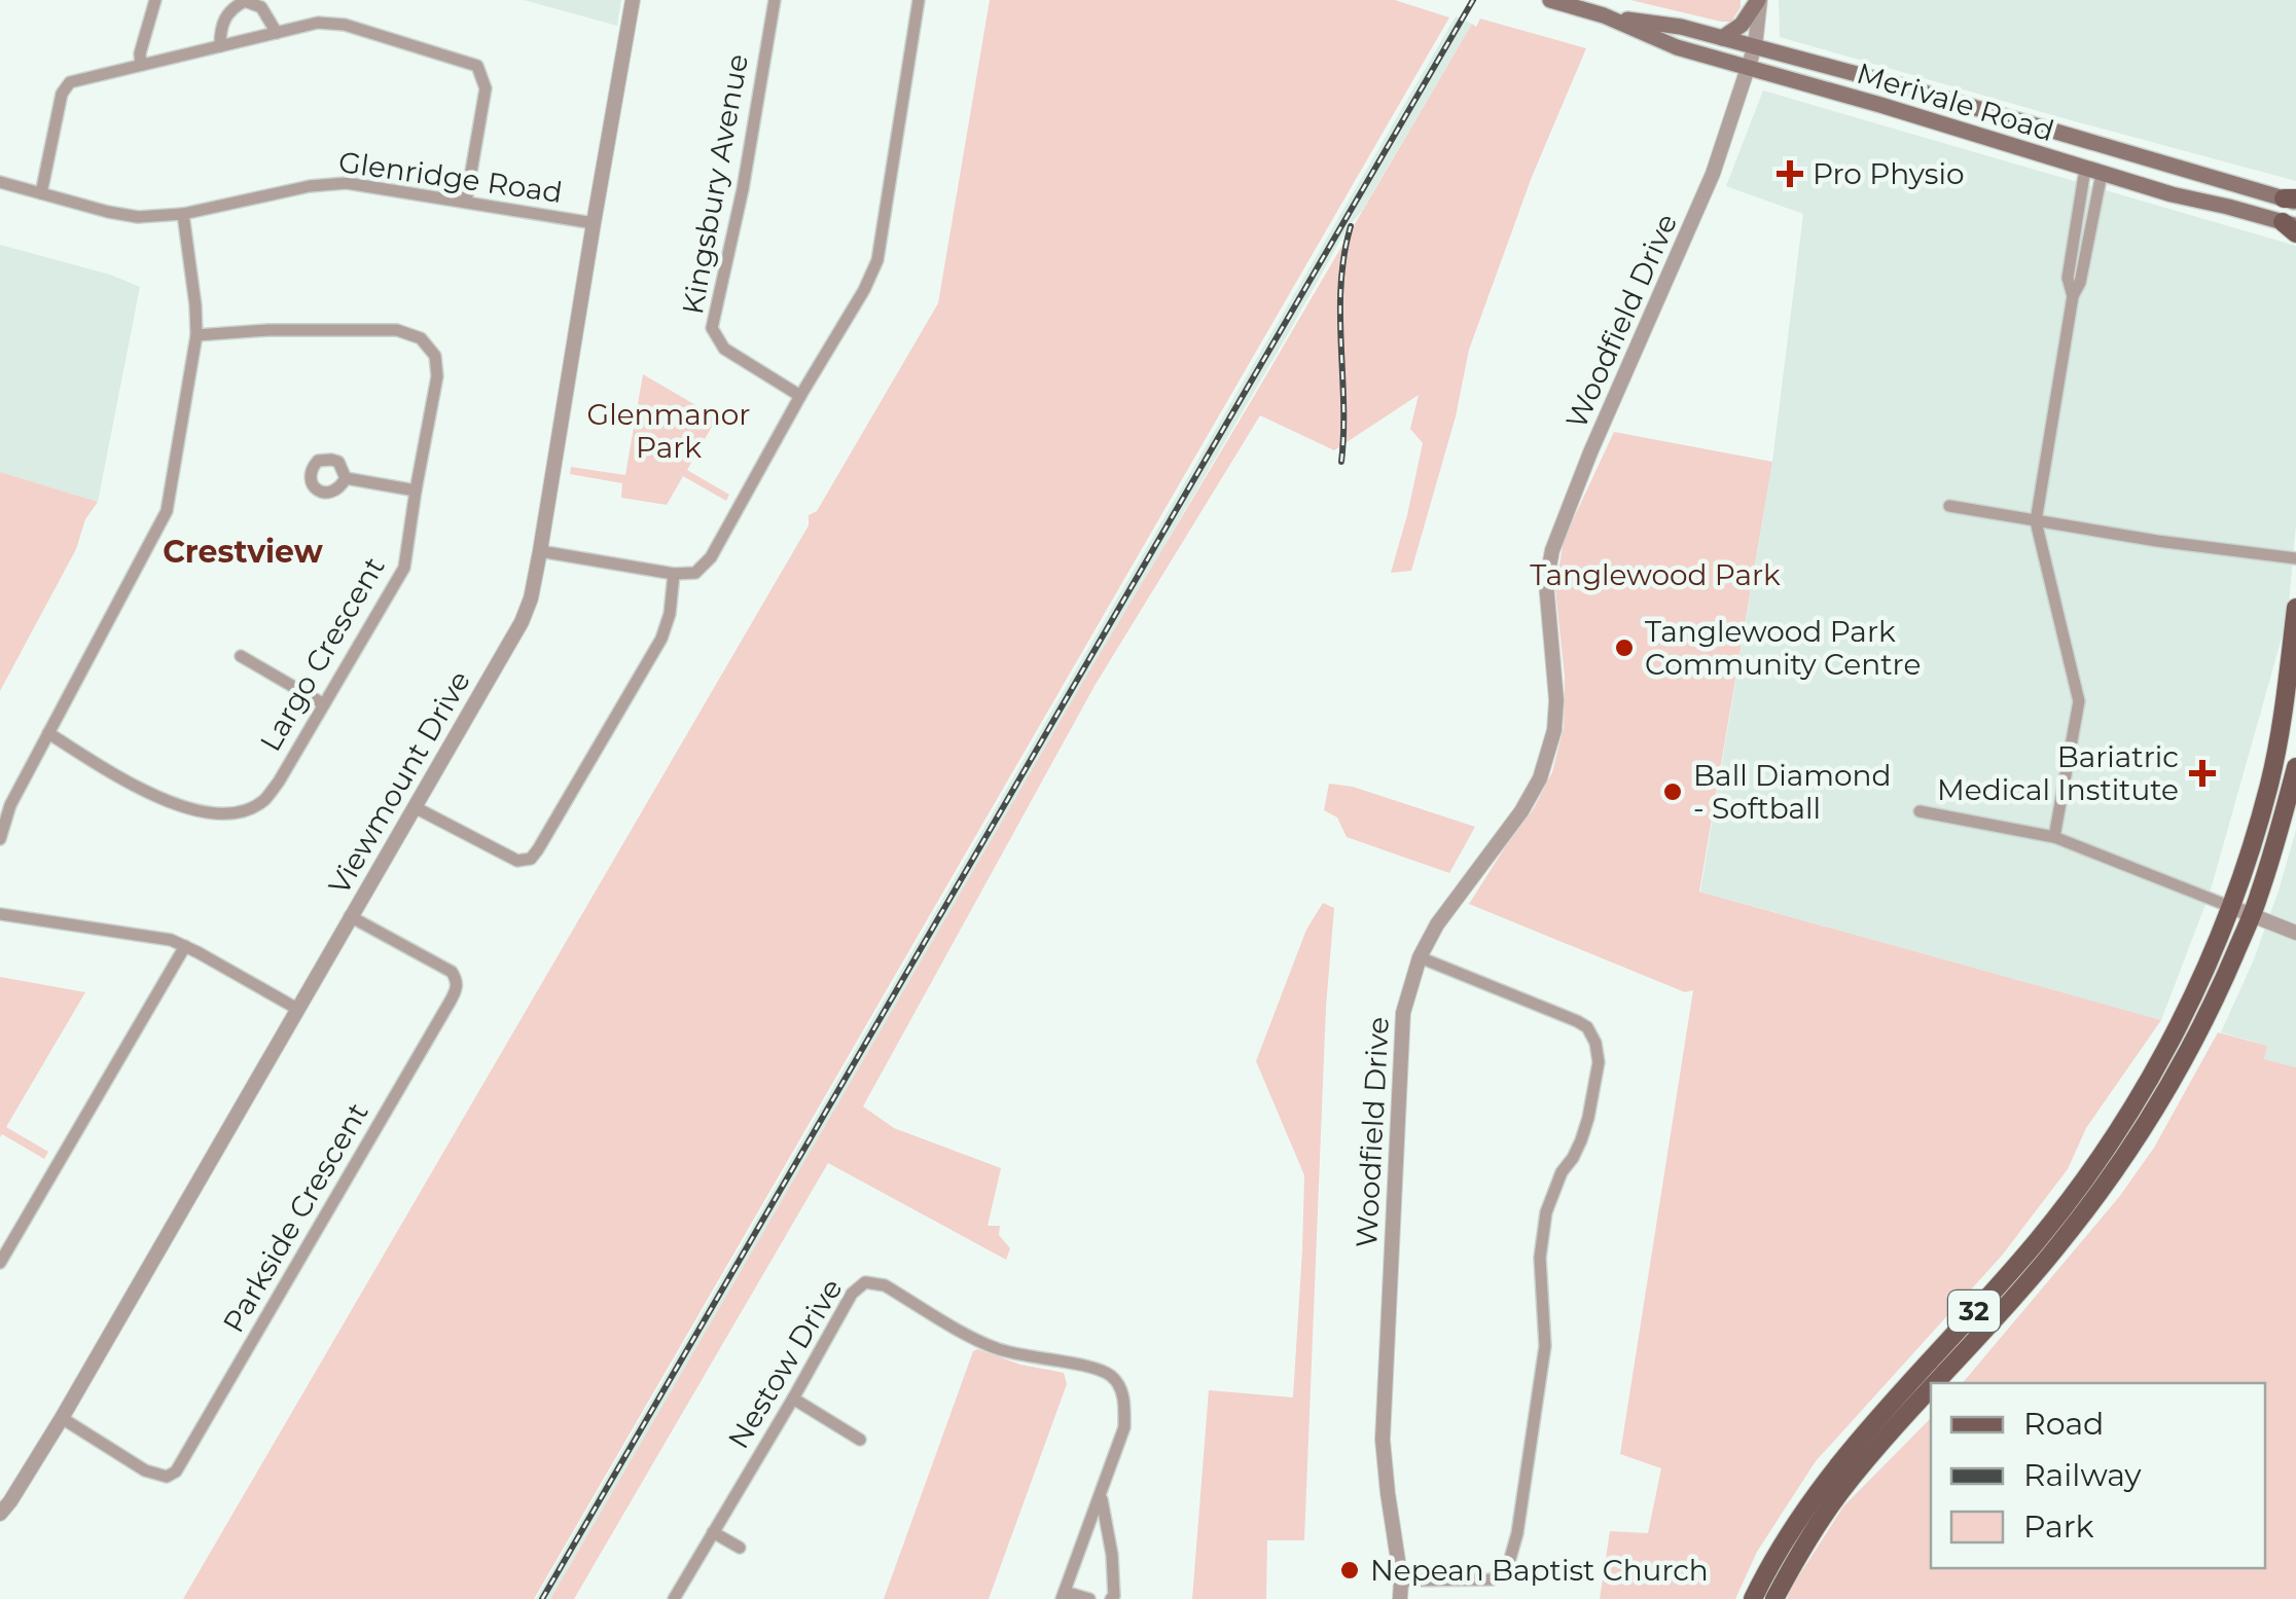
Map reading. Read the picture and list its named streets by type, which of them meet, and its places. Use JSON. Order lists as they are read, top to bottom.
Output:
{
  "streets": {
    "main road": ["Merivale Road", "32"],
    "street": [
      "Glenridge Road",
      "Kingsbury Avenue",
      "Woodfield Drive",
      "Largo Crescent",
      "Viewmount Drive",
      "Parkside Crescent",
      "Nestow Drive"
    ]
  },
  "crossings": [
    ["Merivale Road", "Woodfield Drive"],
    ["Glenridge Road", "Viewmount Drive"],
    ["Viewmount Drive", "Parkside Crescent"]
  ],
  "districts": ["Crestview"],
  "parks": ["Glenmanor Park", "Tanglewood Park"],
  "places": {
    "health": ["Pro Physio", "Bariatric Medical Institute"],
    "other": ["Tanglewood Park Community Centre", "Ball Diamond - Softball", "Nepean Baptist Church"]
  },
  "legend": ["Road", "Railway", "Park"]
}
